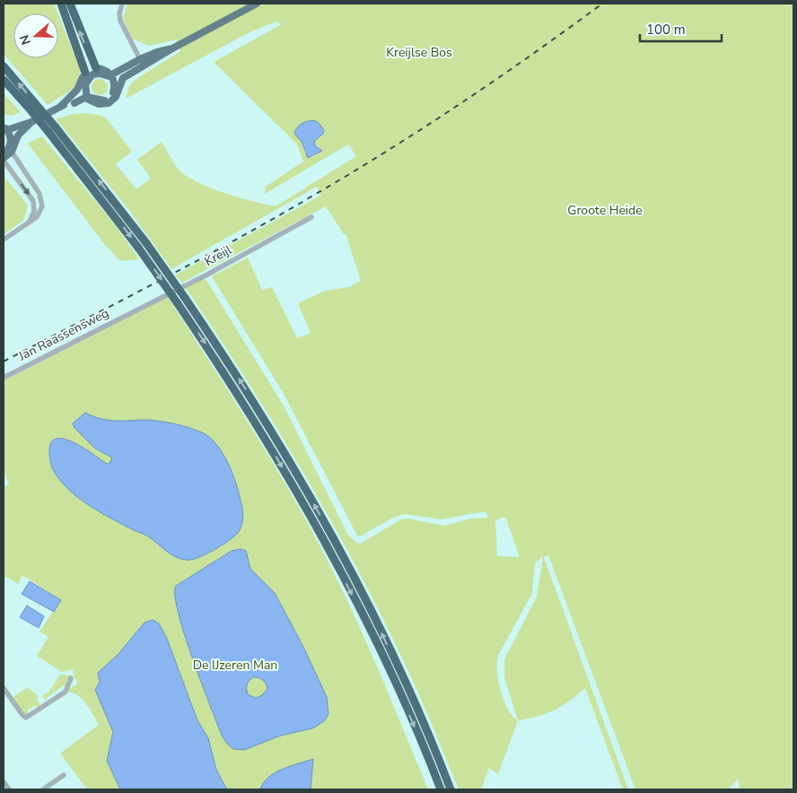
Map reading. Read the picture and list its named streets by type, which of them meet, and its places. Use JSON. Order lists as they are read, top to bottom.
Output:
{
  "streets": {
    "street": ["Kreijl", "Jan Raassensweg"]
  },
  "crossings": [
    ["Kreijl", "Jan Raassensweg"]
  ],
  "parks": ["Kreijlse Bos", "Groote Heide", "De IJzeren Man"],
  "scale_bar": "100 m",
  "north": "left"
}
